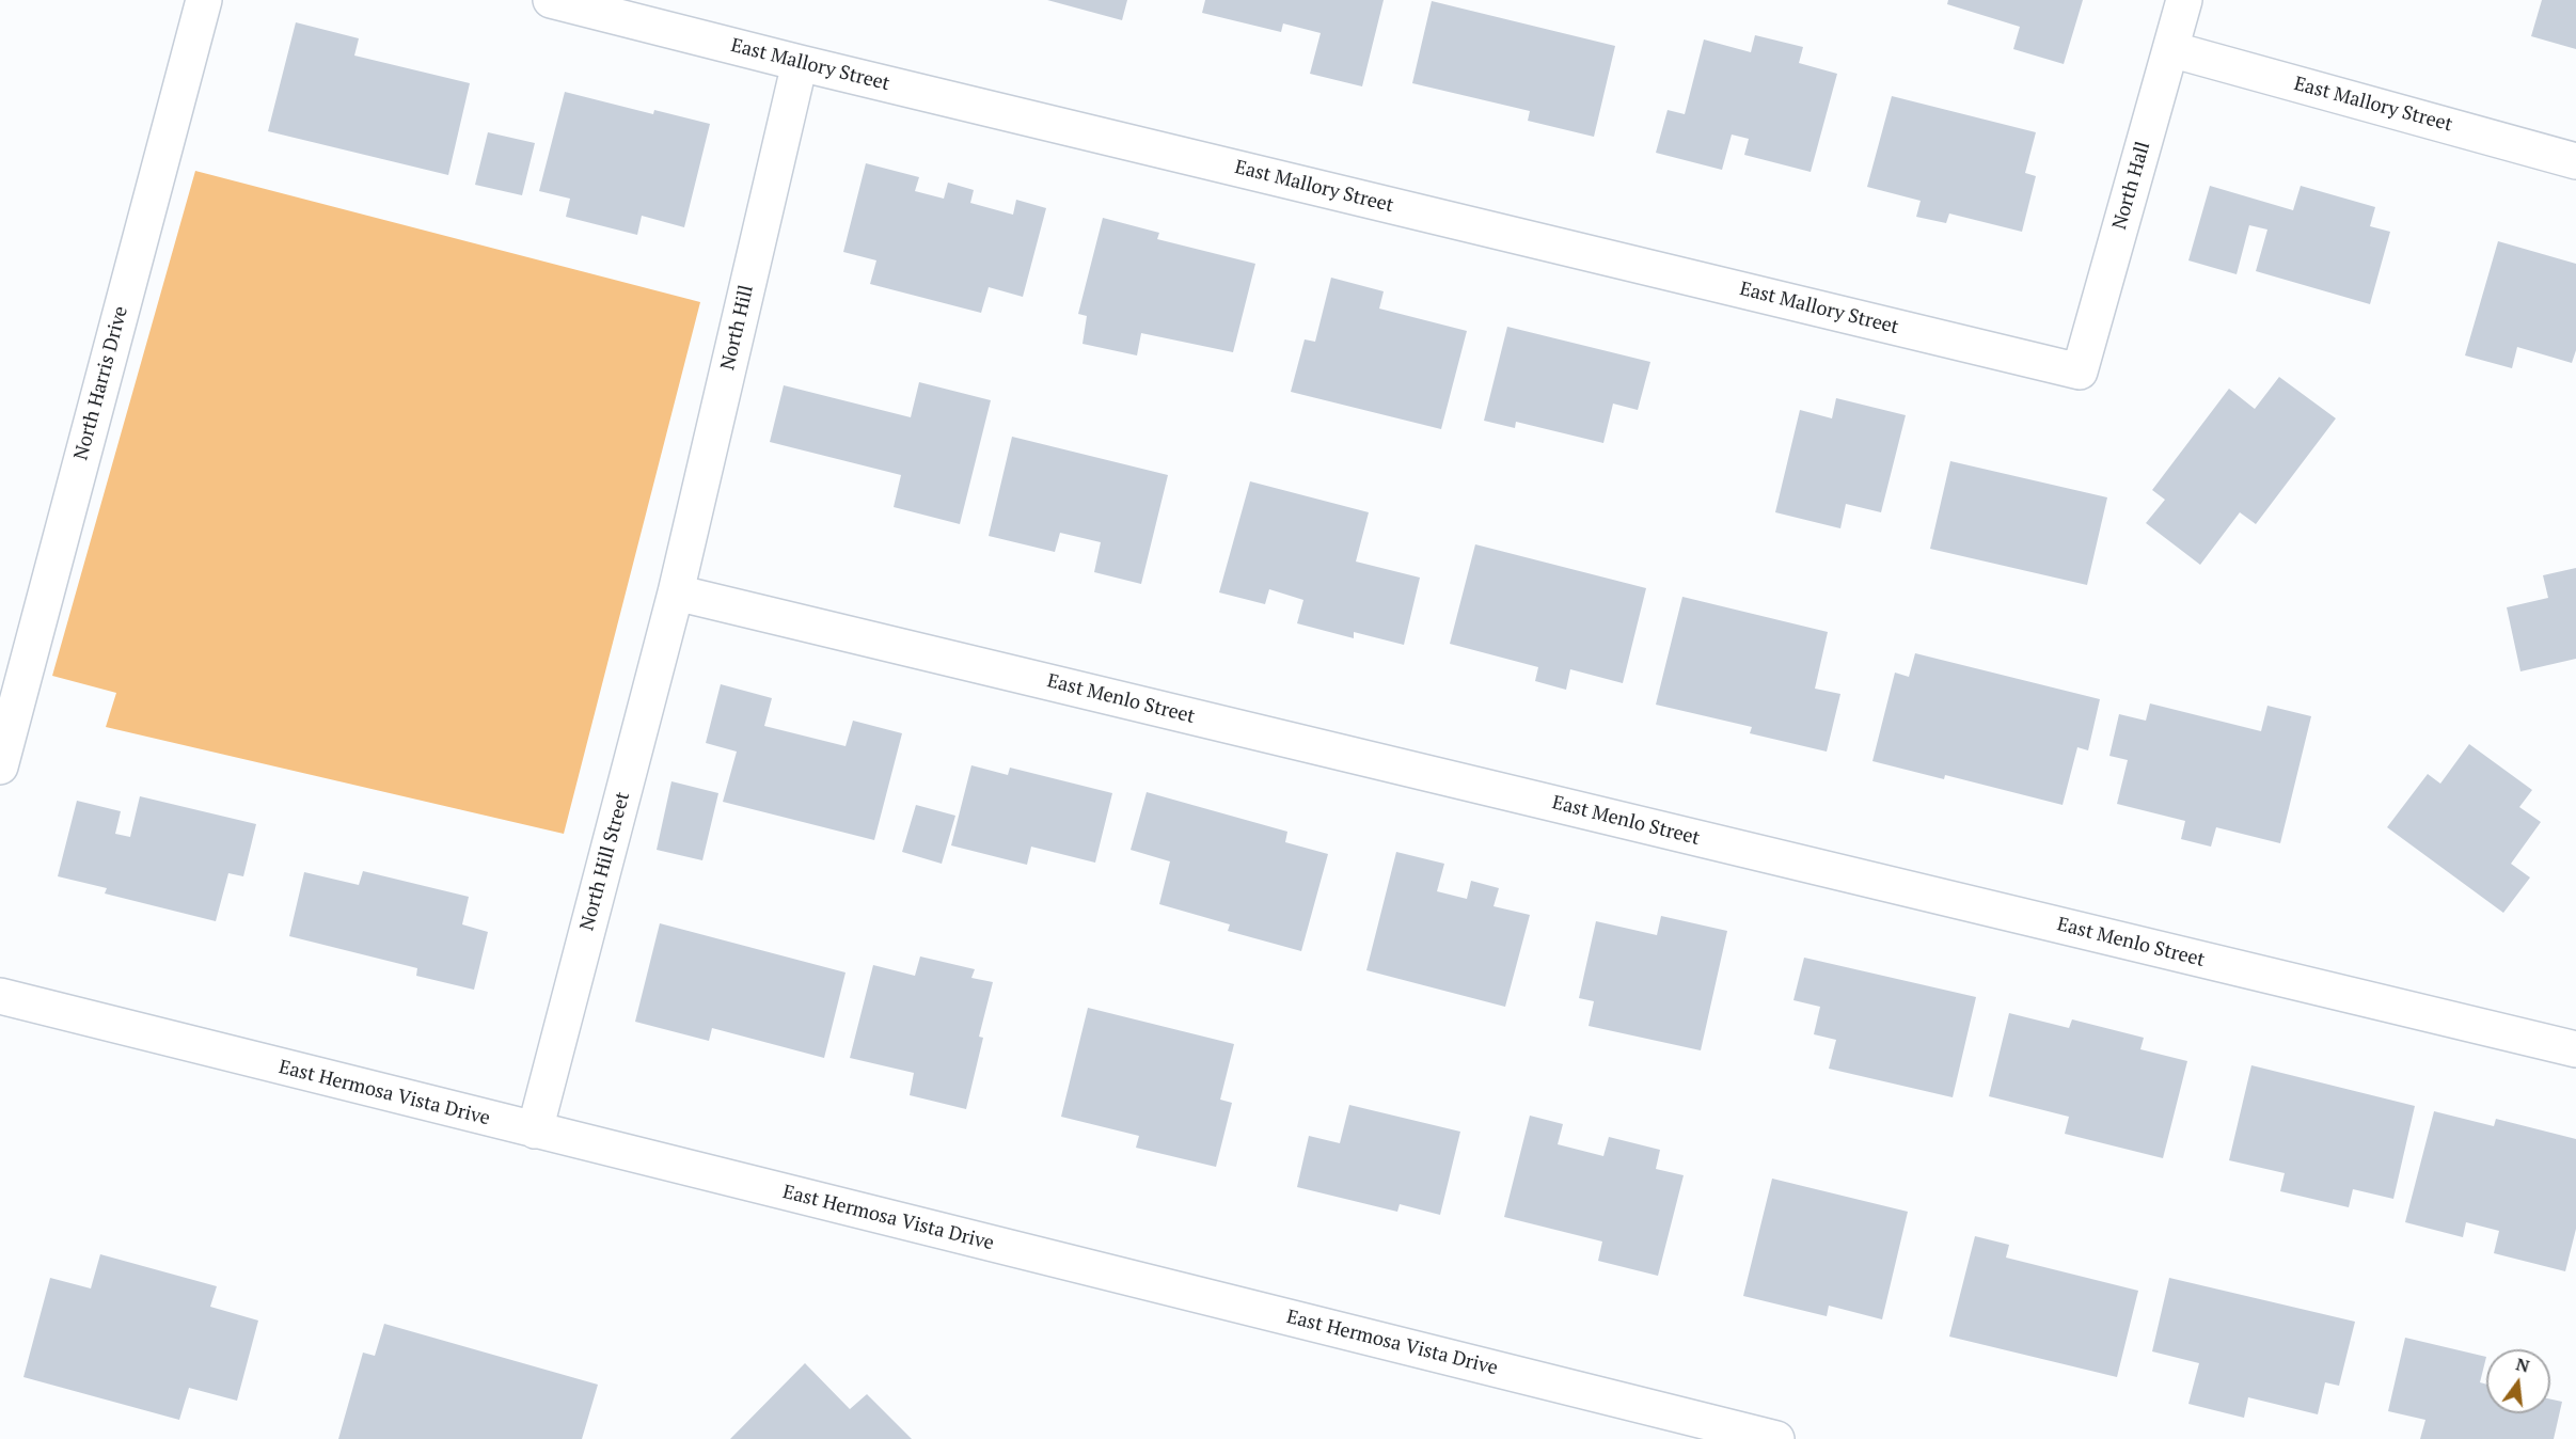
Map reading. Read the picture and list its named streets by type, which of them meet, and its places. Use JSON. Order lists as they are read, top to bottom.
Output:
{
  "streets": {
    "street": [
      "East Mallory Street",
      "North Hall",
      "North Hill",
      "North Harris Drive",
      "East Menlo Street",
      "North Hill Street",
      "East Hermosa Vista Drive"
    ]
  },
  "crossings": [
    ["East Mallory Street", "North Hall"],
    ["East Mallory Street", "North Hill"],
    ["North Hill", "East Menlo Street"],
    ["North Hill", "North Hill Street"],
    ["East Menlo Street", "North Hill Street"],
    ["North Hill Street", "East Hermosa Vista Drive"]
  ],
  "north": "top"
}
